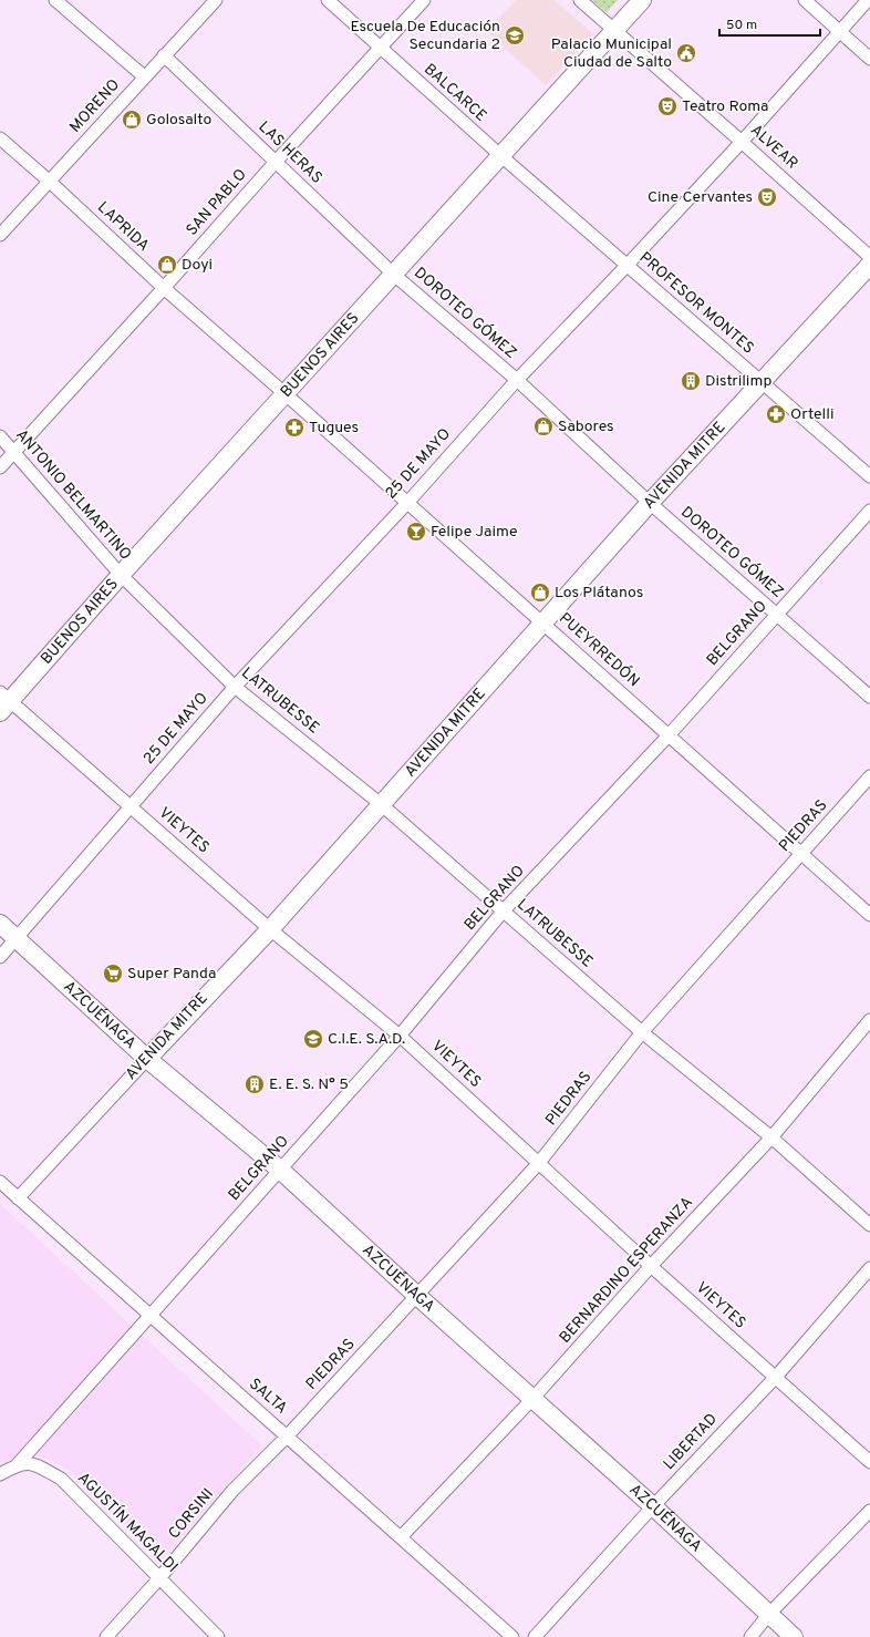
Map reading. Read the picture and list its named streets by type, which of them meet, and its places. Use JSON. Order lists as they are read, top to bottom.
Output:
{
  "streets": {
    "street": [
      "BALCARCE",
      "MORENO",
      "ALVEAR",
      "LAS HERAS",
      "SAN PABLO",
      "LAPRIDA",
      "PROFESOR MONTES",
      "DOROTEO GÓMEZ",
      "BUENOS AIRES",
      "25 DE MAYO",
      "AVENIDA MITRE",
      "ANTONIO BELMARTINO",
      "BELGRANO",
      "PUEYRREDÓN",
      "LATRUBESSE",
      "PIEDRAS",
      "VIEYTES",
      "AZCUÉNAGA",
      "BERNARDINO ESPERANZA",
      "SALTA",
      "LIBERTAD",
      "CORSINI",
      "AGUSTÍN MAGALDI"
    ]
  },
  "crossings": [
    ["BALCARCE", "SAN PABLO"],
    ["BALCARCE", "PROFESOR MONTES"],
    ["BALCARCE", "BUENOS AIRES"],
    ["MORENO", "LAS HERAS"],
    ["MORENO", "LAPRIDA"],
    ["ALVEAR", "BUENOS AIRES"],
    ["ALVEAR", "25 DE MAYO"],
    ["LAS HERAS", "SAN PABLO"],
    ["LAS HERAS", "DOROTEO GÓMEZ"],
    ["LAS HERAS", "BUENOS AIRES"],
    ["SAN PABLO", "LAPRIDA"],
    ["SAN PABLO", "ANTONIO BELMARTINO"],
    ["LAPRIDA", "BUENOS AIRES"],
    ["LAPRIDA", "PUEYRREDÓN"],
    ["PROFESOR MONTES", "BUENOS AIRES"],
    ["PROFESOR MONTES", "25 DE MAYO"],
    ["PROFESOR MONTES", "AVENIDA MITRE"],
    ["DOROTEO GÓMEZ", "BUENOS AIRES"],
    ["DOROTEO GÓMEZ", "25 DE MAYO"],
    ["DOROTEO GÓMEZ", "AVENIDA MITRE"],
    ["DOROTEO GÓMEZ", "BELGRANO"],
    ["BUENOS AIRES", "ANTONIO BELMARTINO"],
    ["BUENOS AIRES", "PUEYRREDÓN"],
    ["BUENOS AIRES", "LATRUBESSE"],
    ["BUENOS AIRES", "VIEYTES"],
    ["25 DE MAYO", "PUEYRREDÓN"],
    ["25 DE MAYO", "LATRUBESSE"],
    ["25 DE MAYO", "VIEYTES"],
    ["25 DE MAYO", "AZCUÉNAGA"],
    ["AVENIDA MITRE", "PUEYRREDÓN"],
    ["AVENIDA MITRE", "LATRUBESSE"],
    ["AVENIDA MITRE", "VIEYTES"],
    ["AVENIDA MITRE", "AZCUÉNAGA"],
    ["AVENIDA MITRE", "SALTA"],
    ["ANTONIO BELMARTINO", "LATRUBESSE"],
    ["BELGRANO", "PUEYRREDÓN"],
    ["BELGRANO", "LATRUBESSE"],
    ["BELGRANO", "VIEYTES"],
    ["BELGRANO", "AZCUÉNAGA"],
    ["BELGRANO", "SALTA"],
    ["BELGRANO", "AGUSTÍN MAGALDI"],
    ["PUEYRREDÓN", "PIEDRAS"],
    ["LATRUBESSE", "PIEDRAS"],
    ["LATRUBESSE", "BERNARDINO ESPERANZA"],
    ["PIEDRAS", "VIEYTES"],
    ["PIEDRAS", "AZCUÉNAGA"],
    ["PIEDRAS", "SALTA"],
    ["PIEDRAS", "CORSINI"],
    ["VIEYTES", "BERNARDINO ESPERANZA"],
    ["VIEYTES", "LIBERTAD"],
    ["AZCUÉNAGA", "BERNARDINO ESPERANZA"],
    ["AZCUÉNAGA", "LIBERTAD"],
    ["BERNARDINO ESPERANZA", "SALTA"],
    ["SALTA", "CORSINI"],
    ["CORSINI", "AGUSTÍN MAGALDI"]
  ],
  "places": {
    "school or university": ["Escuela De Educación Secundaria 2", "C.I.E. S.A.D."],
    "public building": ["Palacio Municipal Ciudad de Salto"],
    "theatre": ["Teatro Roma", "Cine Cervantes"],
    "shop": [
      "Golosalto",
      "Doyi",
      "Sabores",
      "Los Plátanos"
    ],
    "building": ["Distrilimp", "E. E. S. N° 5"],
    "pharmacy": ["Ortelli", "Tugues"],
    "bar": ["Felipe Jaime"],
    "supermarket": ["Super Panda"]
  },
  "scale_bar": "50 m"
}
